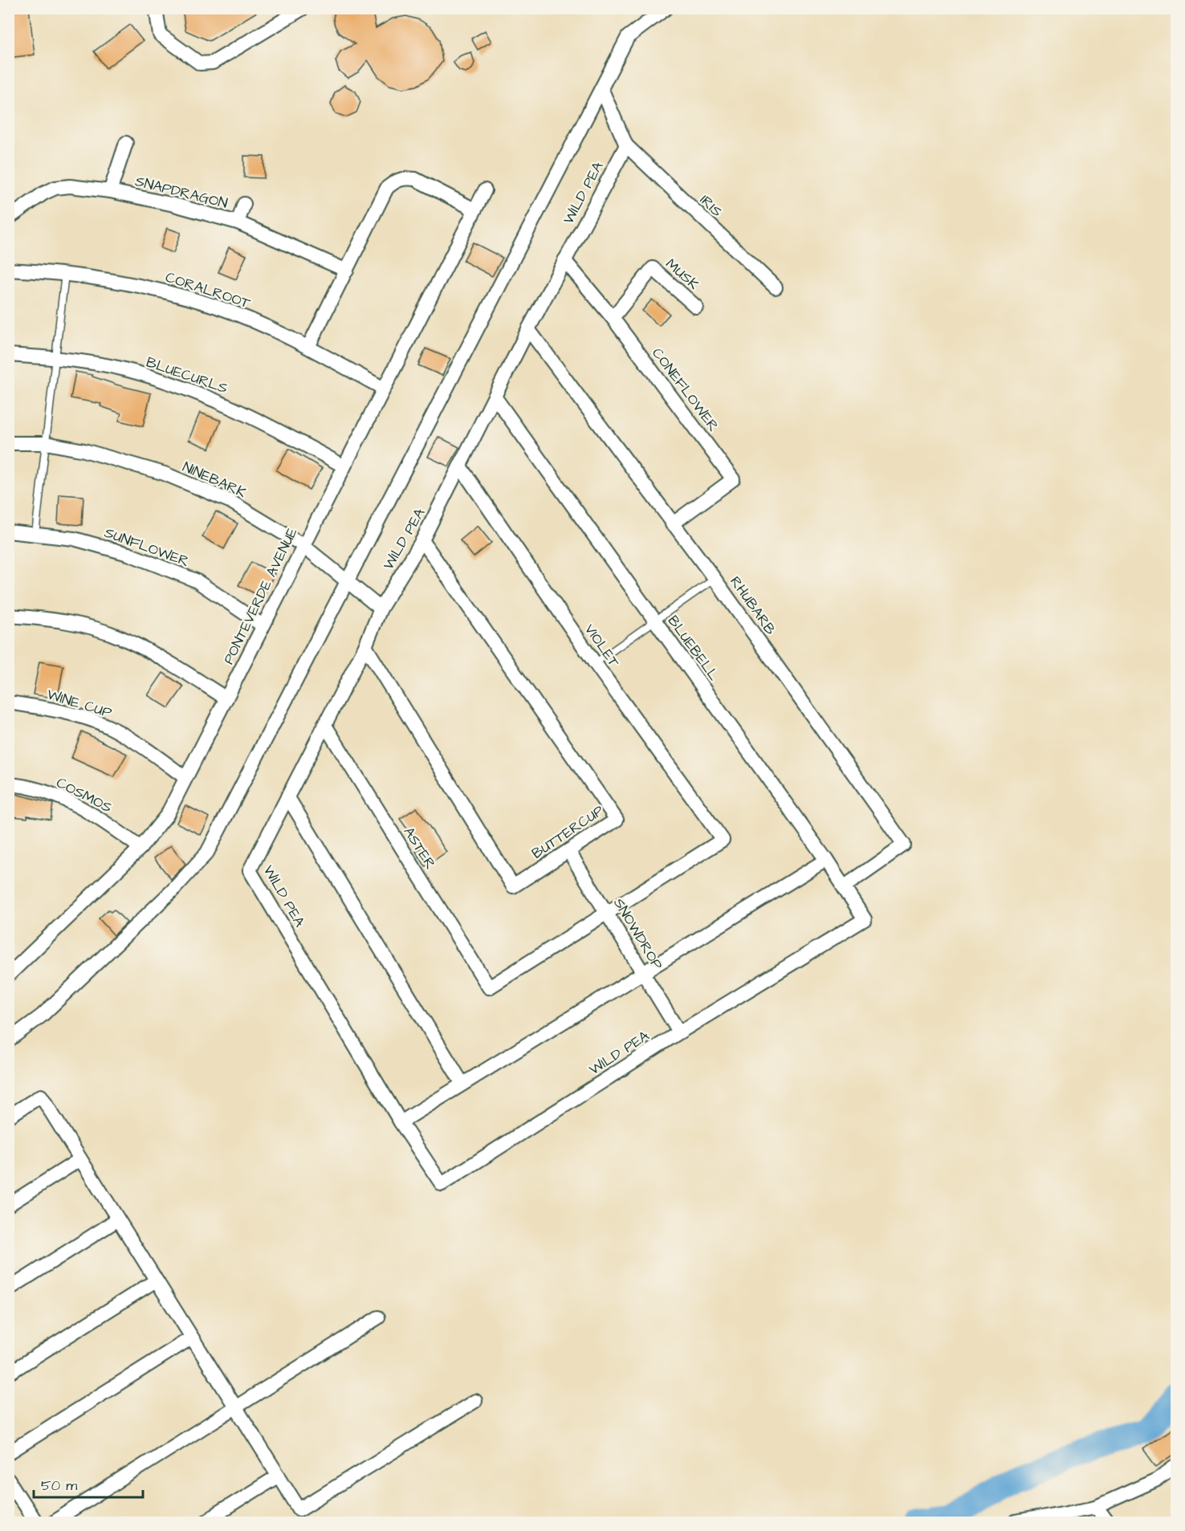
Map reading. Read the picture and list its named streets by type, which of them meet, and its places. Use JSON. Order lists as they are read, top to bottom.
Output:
{
  "streets": {
    "street": [
      "SNAPDRAGON",
      "WILD PEA",
      "IRIS",
      "MUSK",
      "CORALROOT",
      "BLUECURLS",
      "CONEFLOWER",
      "NINEBARK",
      "SUNFLOWER",
      "PONTEVERDE AVENUE",
      "RHUBARB",
      "VIOLET",
      "BLUEBELL",
      "WINE CUP",
      "COSMOS",
      "BUTTERCUP",
      "ASTER",
      "SNOWDROP"
    ]
  },
  "crossings": [
    ["WILD PEA", "IRIS"],
    ["WILD PEA", "CONEFLOWER"],
    ["WILD PEA", "NINEBARK"],
    ["WILD PEA", "RHUBARB"],
    ["WILD PEA", "VIOLET"],
    ["WILD PEA", "BLUEBELL"],
    ["WILD PEA", "BUTTERCUP"],
    ["WILD PEA", "ASTER"],
    ["WILD PEA", "SNOWDROP"],
    ["MUSK", "CONEFLOWER"],
    ["CORALROOT", "PONTEVERDE AVENUE"],
    ["BLUECURLS", "PONTEVERDE AVENUE"],
    ["CONEFLOWER", "RHUBARB"],
    ["NINEBARK", "PONTEVERDE AVENUE"],
    ["SUNFLOWER", "PONTEVERDE AVENUE"],
    ["PONTEVERDE AVENUE", "WINE CUP"],
    ["PONTEVERDE AVENUE", "COSMOS"],
    ["RHUBARB", "BLUEBELL"],
    ["VIOLET", "ASTER"],
    ["VIOLET", "SNOWDROP"],
    ["BUTTERCUP", "SNOWDROP"],
    ["ASTER", "SNOWDROP"]
  ],
  "scale_bar": "50 m"
}
